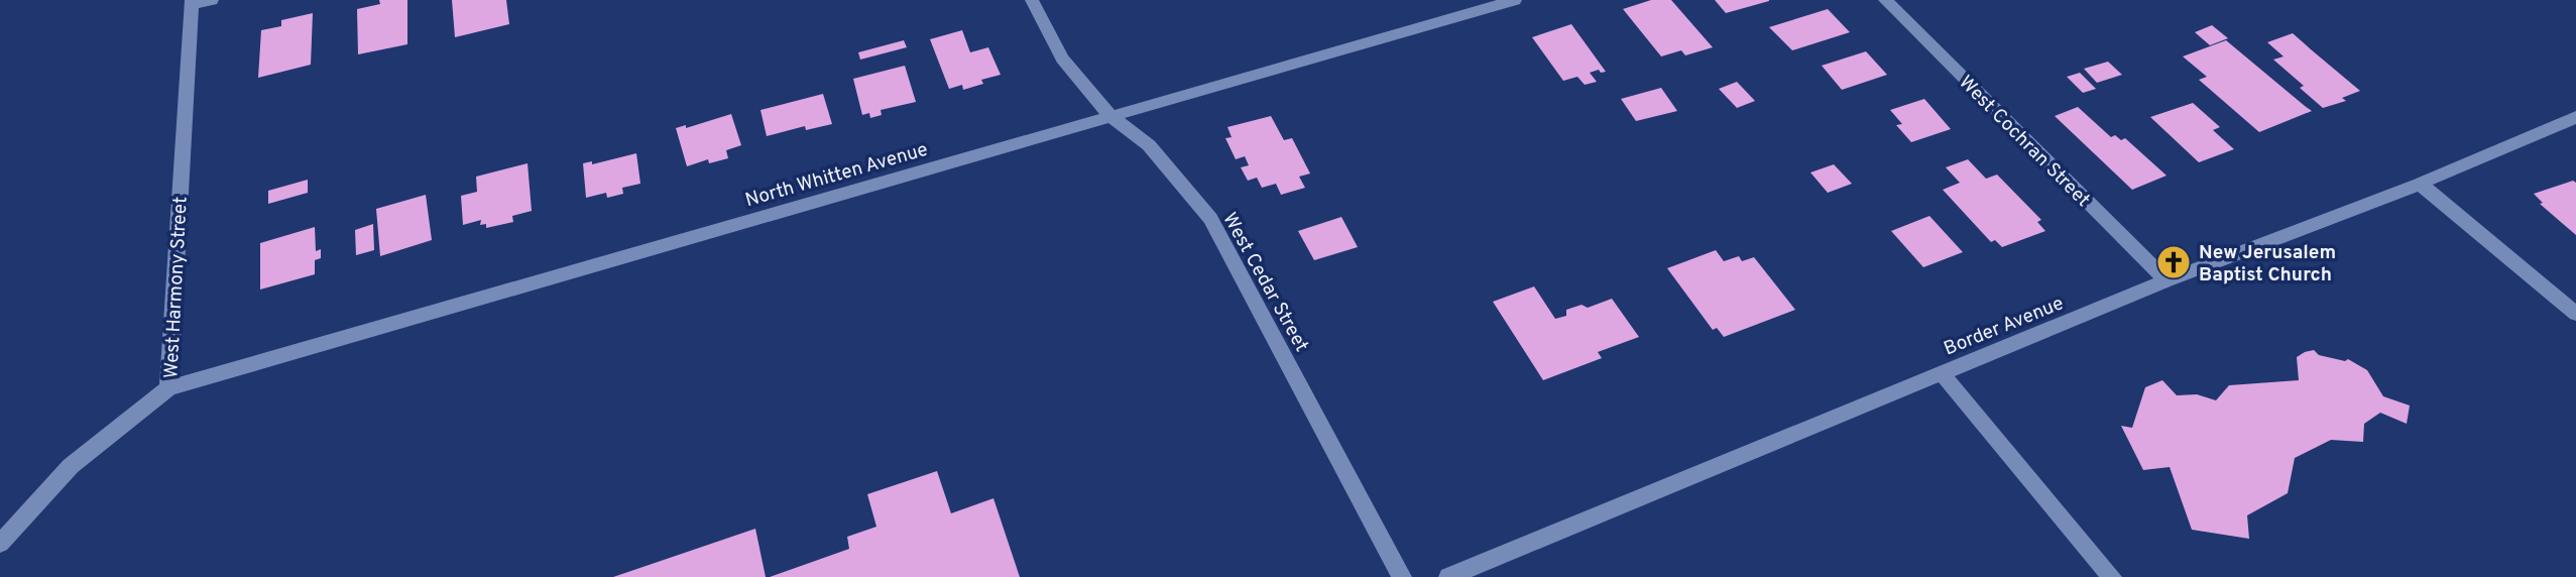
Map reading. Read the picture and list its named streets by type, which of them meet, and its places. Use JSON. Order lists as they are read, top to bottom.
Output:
{
  "streets": {
    "street": [
      "West Cochran Street",
      "North Whitten Avenue",
      "West Cedar Street",
      "West Harmony Street",
      "Border Avenue"
    ]
  },
  "crossings": [
    ["West Cochran Street", "Border Avenue"],
    ["North Whitten Avenue", "West Cedar Street"],
    ["North Whitten Avenue", "West Harmony Street"]
  ],
  "places": {
    "church": ["New Jerusalem Baptist Church"]
  }
}
